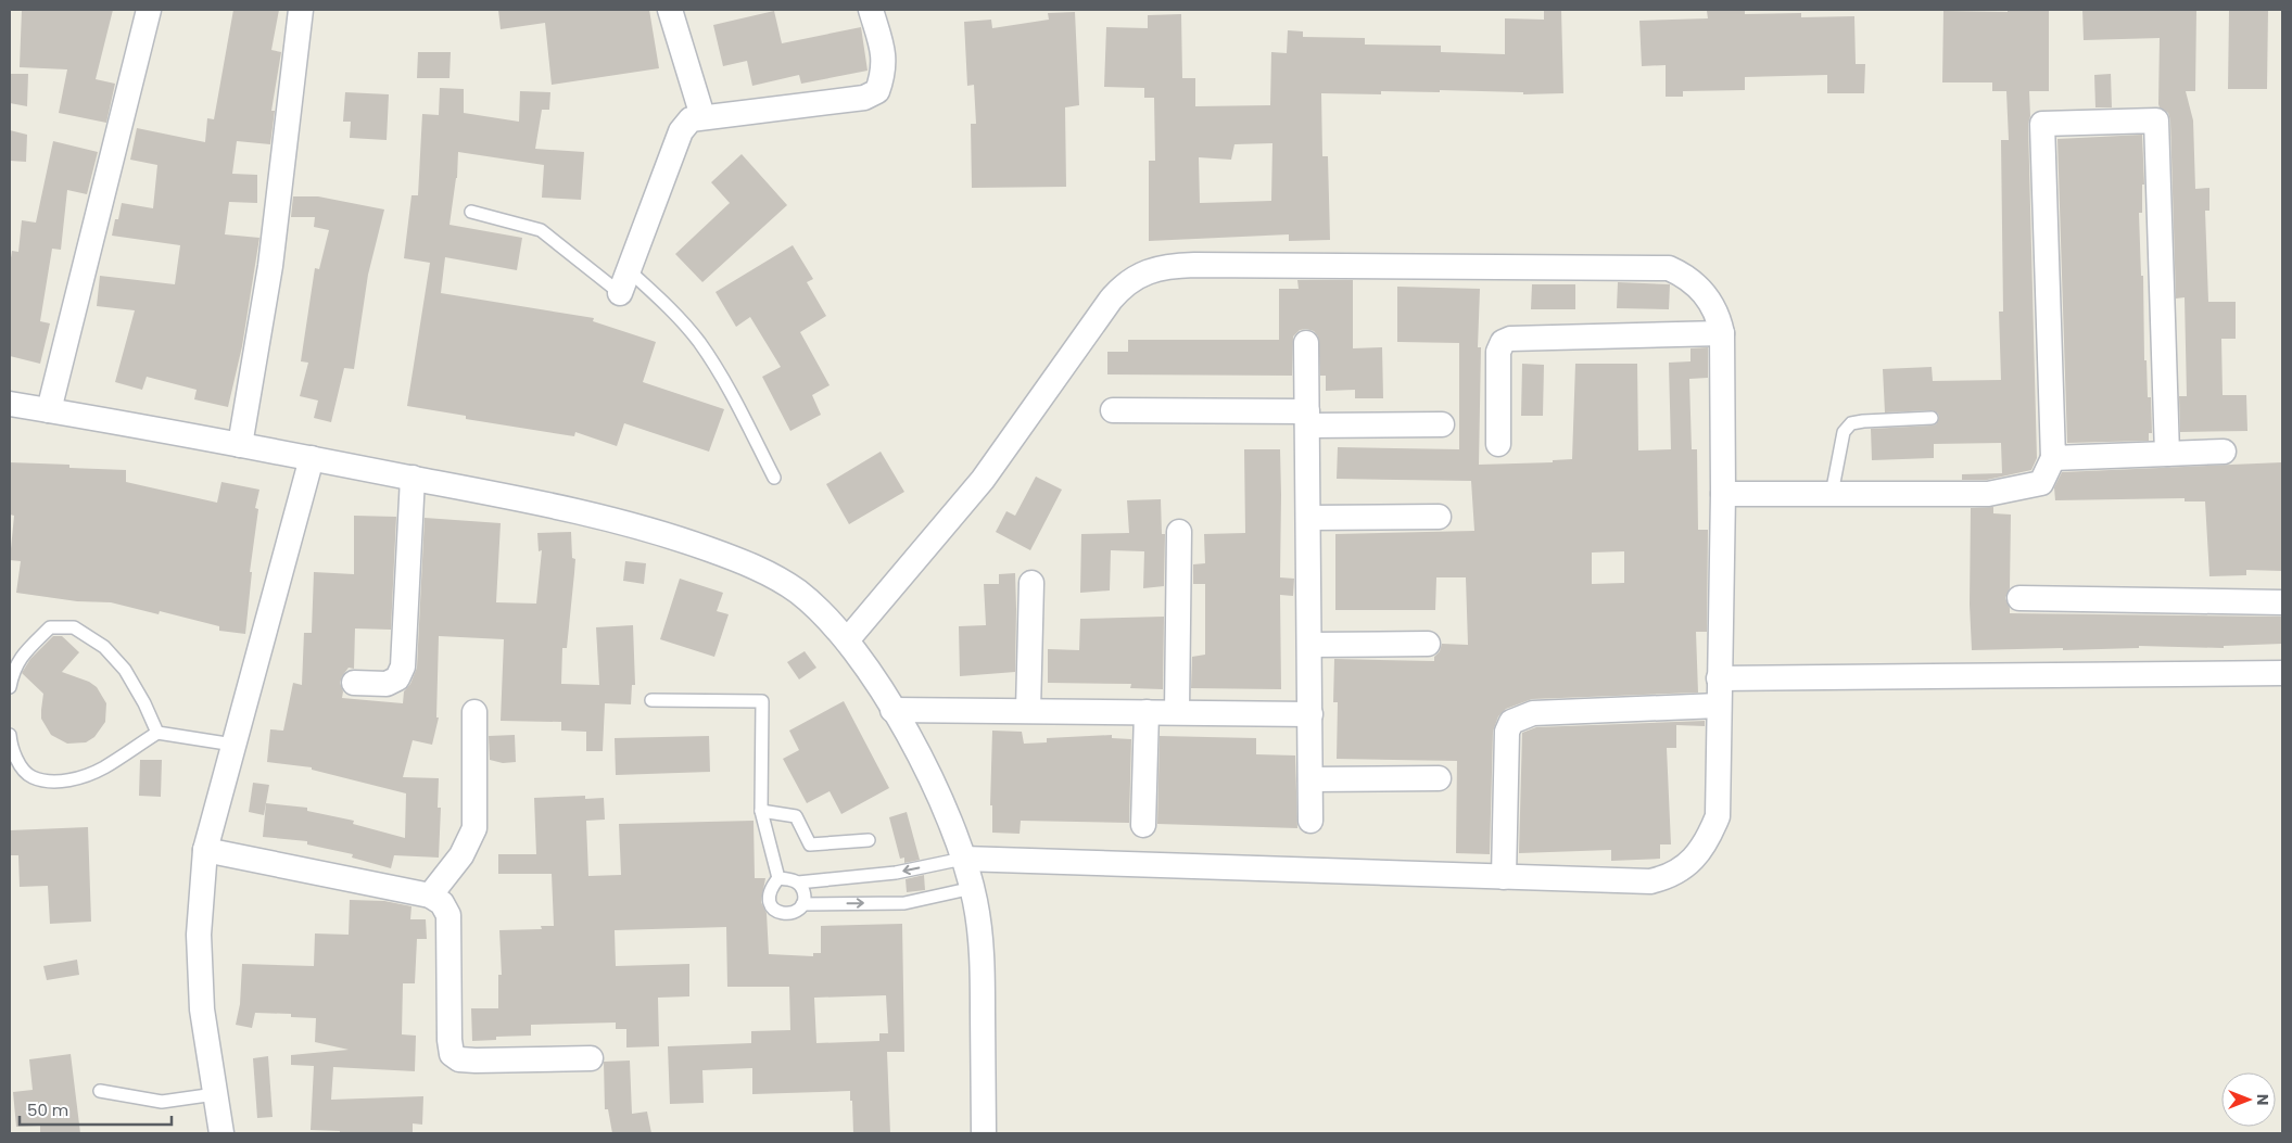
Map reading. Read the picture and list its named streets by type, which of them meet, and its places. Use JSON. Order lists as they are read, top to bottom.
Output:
{
  "scale_bar": "50 m",
  "north": "right"
}
